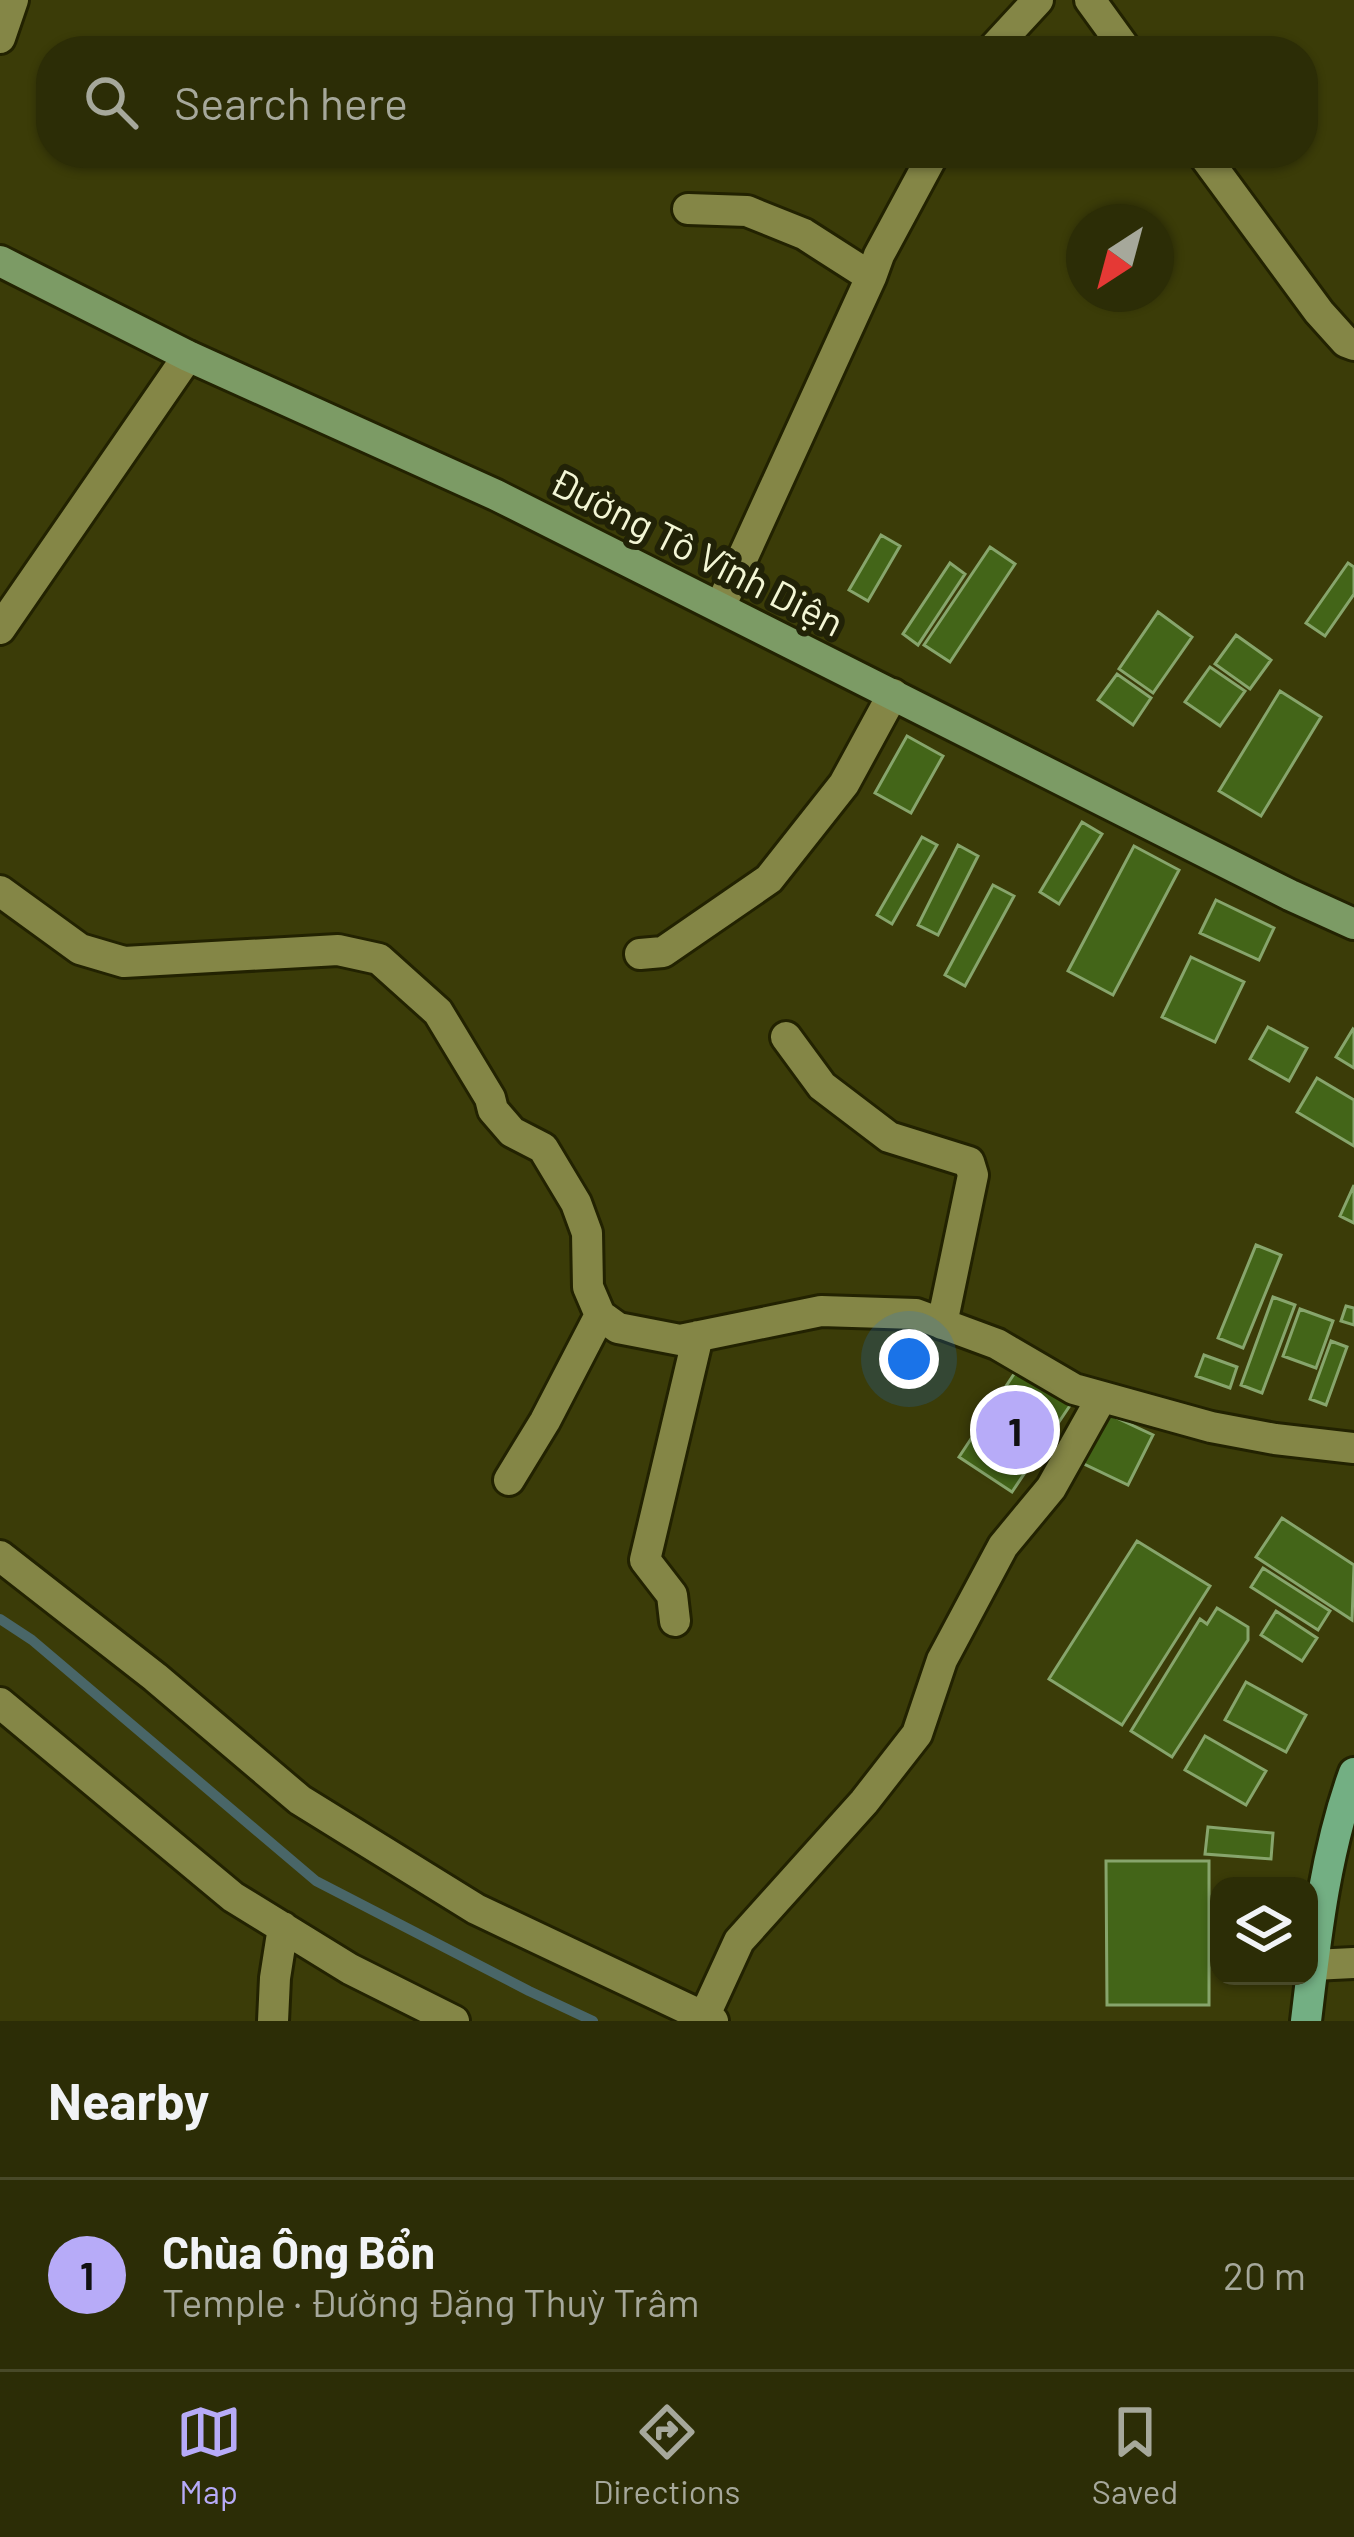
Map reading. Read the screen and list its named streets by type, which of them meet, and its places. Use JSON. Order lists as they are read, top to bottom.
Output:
{
  "streets": {
    "main road": ["Đường Tô Vĩnh Diện"]
  },
  "north": "bottom left",
  "page": {
    "search": "Search here",
    "pins": "1",
    "heading": "Nearby",
    "list": [
      {
        "mark": "1",
        "name": "Chùa Ông Bổn",
        "note": "Temple · Đường Đặng Thuỳ Trâm",
        "value": "20 m"
      }
    ],
    "nav": ["Map", "Directions", "Saved"]
  }
}
